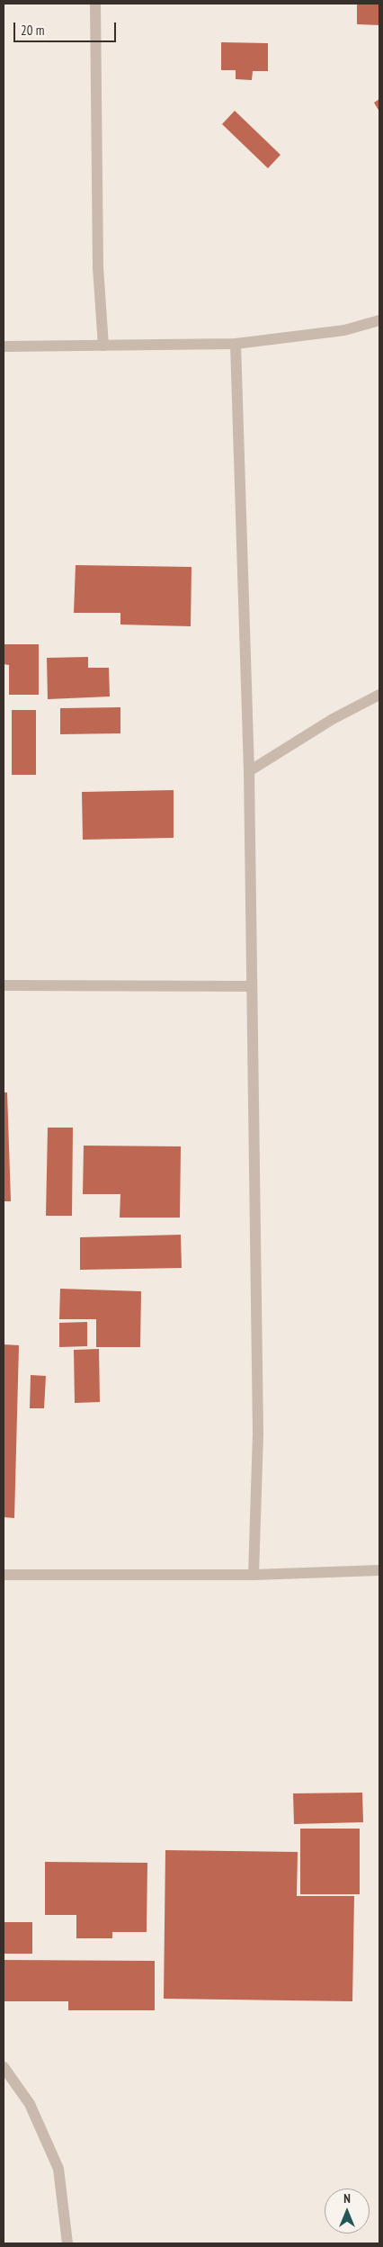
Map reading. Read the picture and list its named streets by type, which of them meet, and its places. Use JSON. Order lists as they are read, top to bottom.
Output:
{
  "scale_bar": "20 m",
  "north": "top"
}
